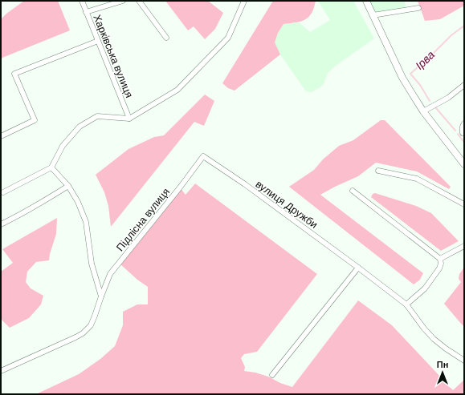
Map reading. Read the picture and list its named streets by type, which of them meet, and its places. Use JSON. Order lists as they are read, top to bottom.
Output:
{
  "streets": {
    "street": ["Харківська вулиця", "вулиця Дружби", "Підлісна вулиця"]
  },
  "crossings": [
    ["вулиця Дружби", "Підлісна вулиця"]
  ],
  "water": ["Ірва"],
  "north": "top"
}
